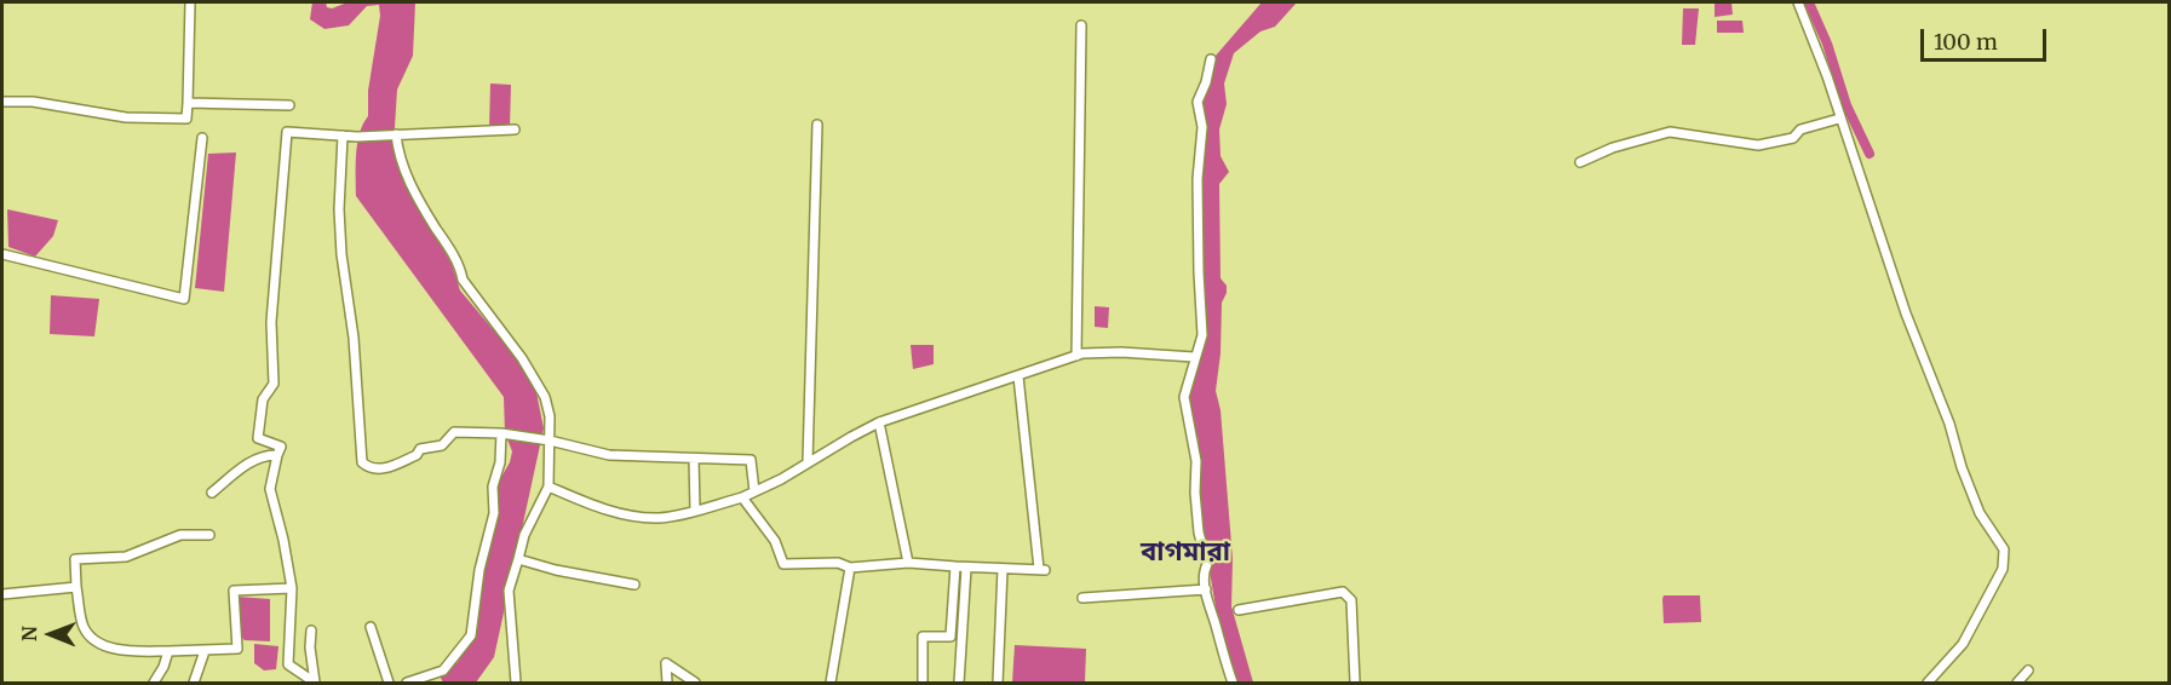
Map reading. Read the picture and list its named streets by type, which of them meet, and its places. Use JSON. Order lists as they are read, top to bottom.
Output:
{
  "districts": ["বাগমারা"],
  "scale_bar": "100 m",
  "north": "left"
}
